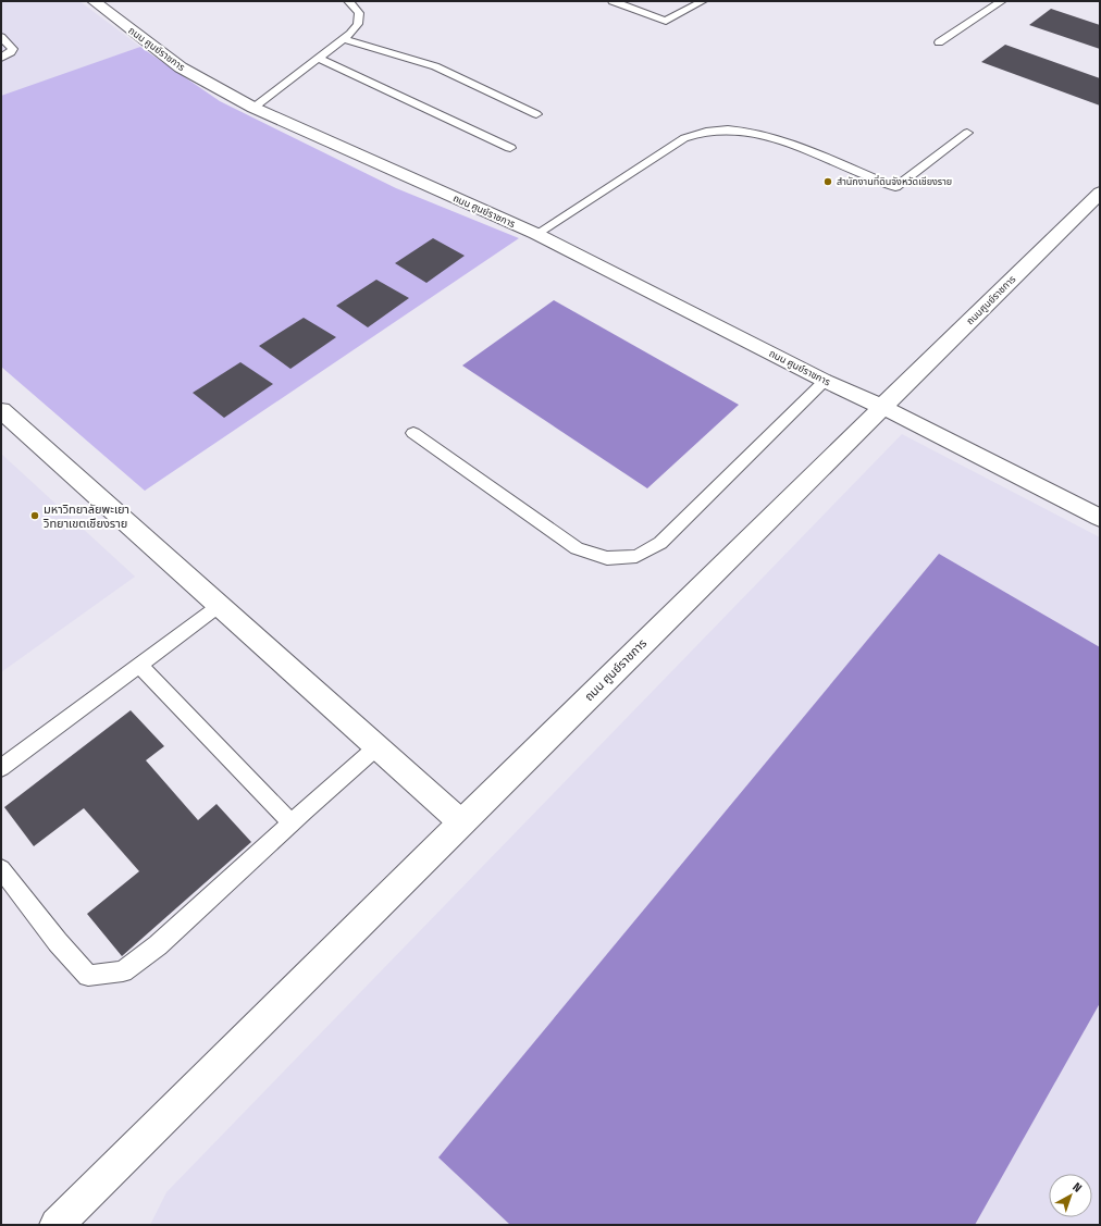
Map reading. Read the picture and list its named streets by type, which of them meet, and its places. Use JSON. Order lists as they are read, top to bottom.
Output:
{
  "streets": {
    "street": ["ถนน ศูนย์ราชการ", "ถนนศูนย์ราชการ"]
  },
  "crossings": [
    ["ถนน ศูนย์ราชการ", "ถนนศูนย์ราชการ"]
  ],
  "places": ["สำนักงานที่ดินจังหวัดเชียงราย", "มหาวิทยาลัยพะเยา วิทยาเขตเชียงราย"],
  "north": "top right"
}
